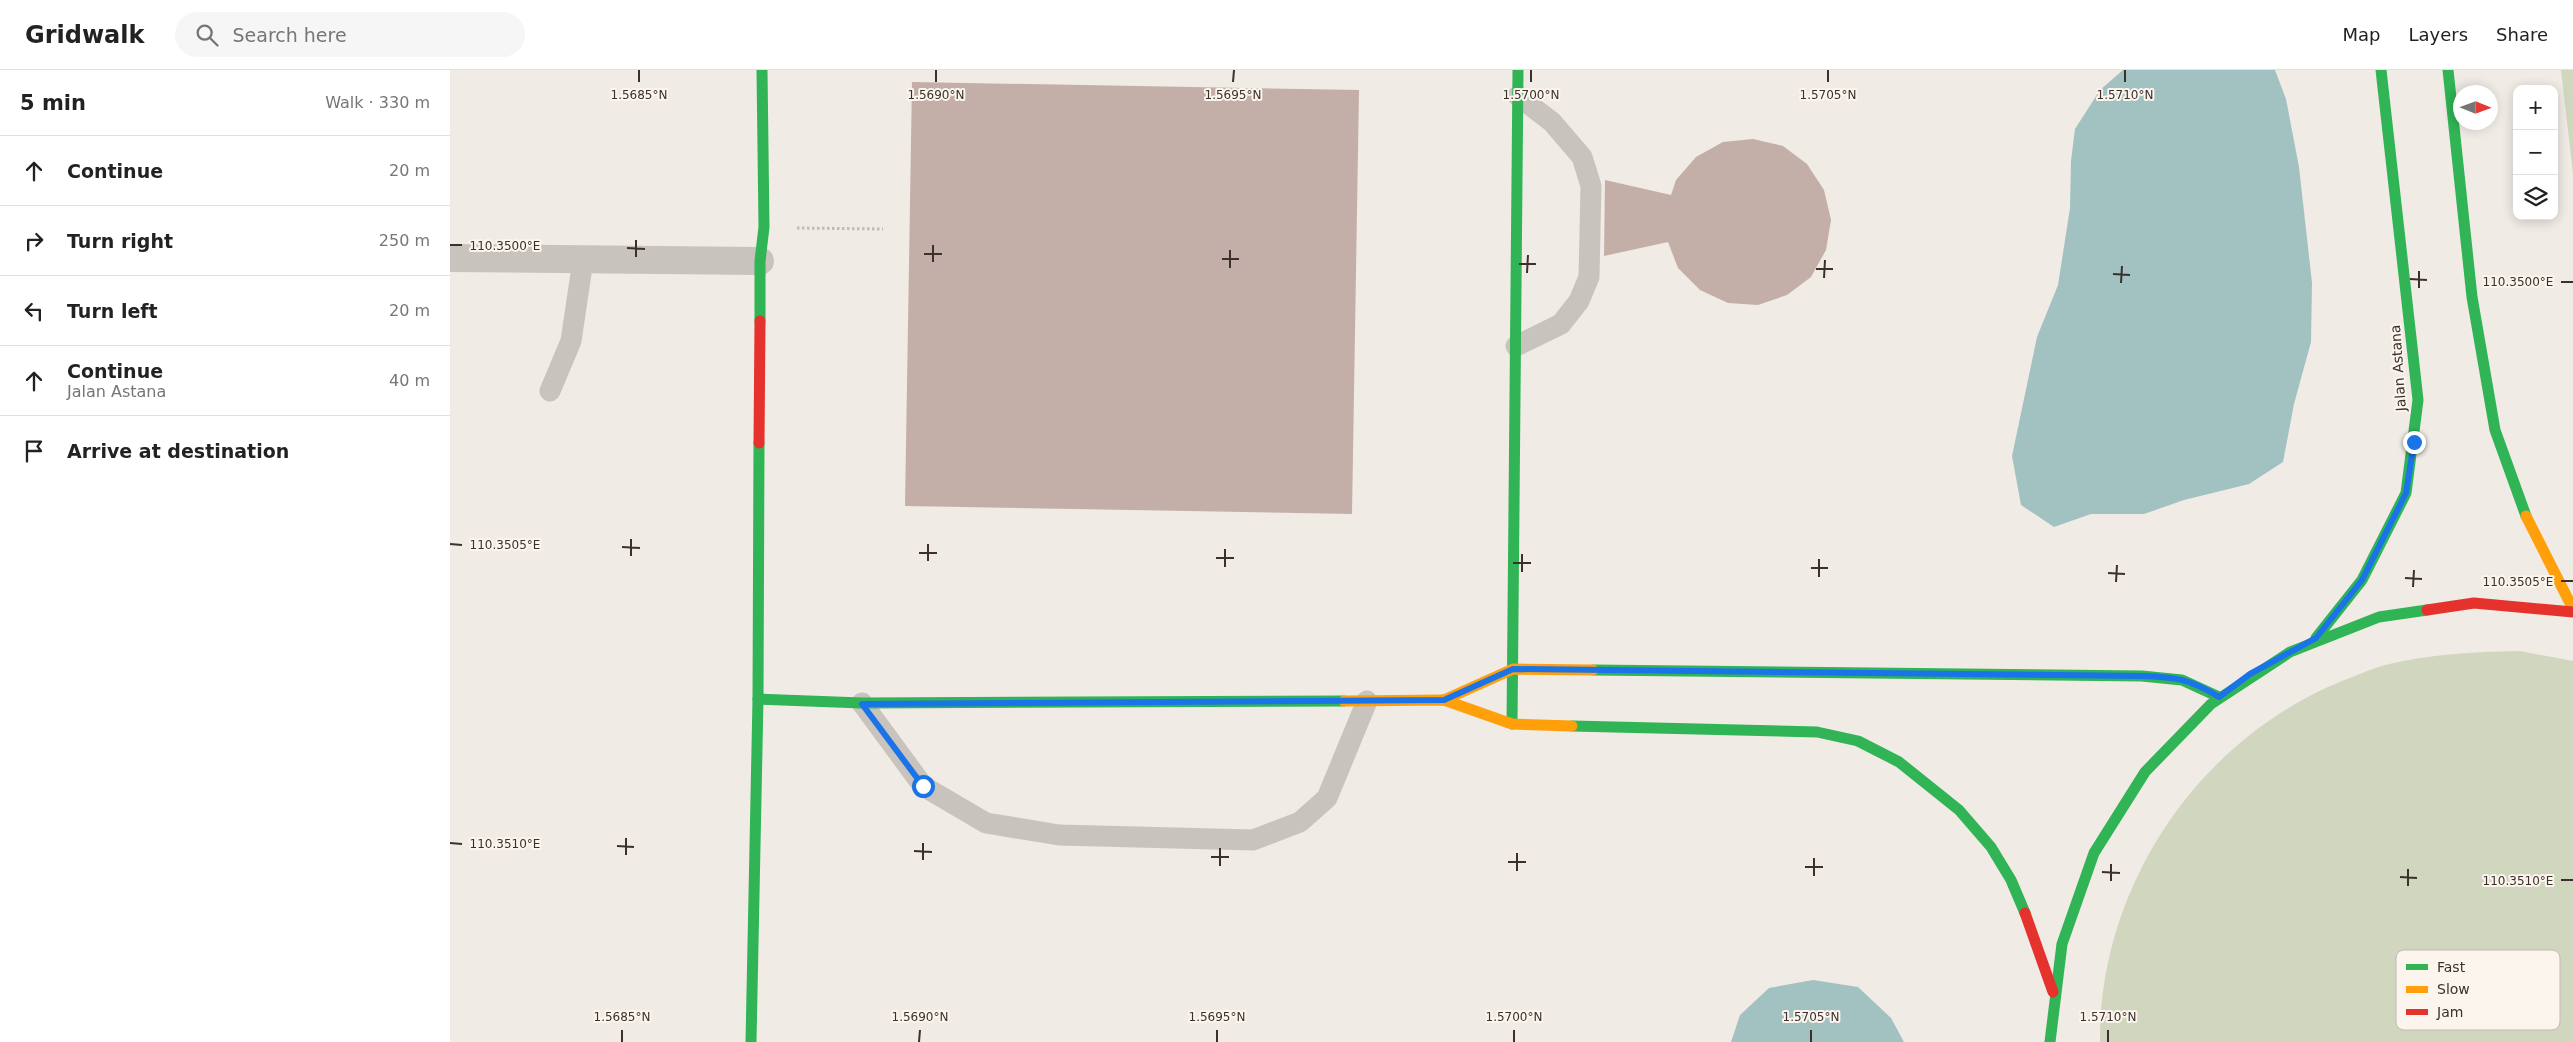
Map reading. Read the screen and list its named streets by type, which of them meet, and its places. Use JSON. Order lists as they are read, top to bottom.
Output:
{
  "streets": {
    "street": ["Jalan Astana"]
  },
  "legend": ["Fast", "Slow", "Jam"],
  "north": "right",
  "page": {
    "header": "Gridwalk",
    "search": "Search here",
    "nav": ["Map", "Layers", "Share"],
    "heading": ["5 min", "Walk · 330 m"],
    "map_buttons": ["+", "−"],
    "list": [
      ["Continue", "20 m"],
      ["Turn right", "250 m"],
      ["Turn left", "20 m"],
      ["Continue", "Jalan Astana", "40 m"],
      "Arrive at destination"
    ]
  },
  "coordinates": [
    "1.5685°N",
    "1.5690°N",
    "1.5695°N",
    "1.5700°N",
    "1.5705°N",
    "1.5710°N",
    "110.3500°E",
    "110.3505°E",
    "110.3510°E"
  ]
}
